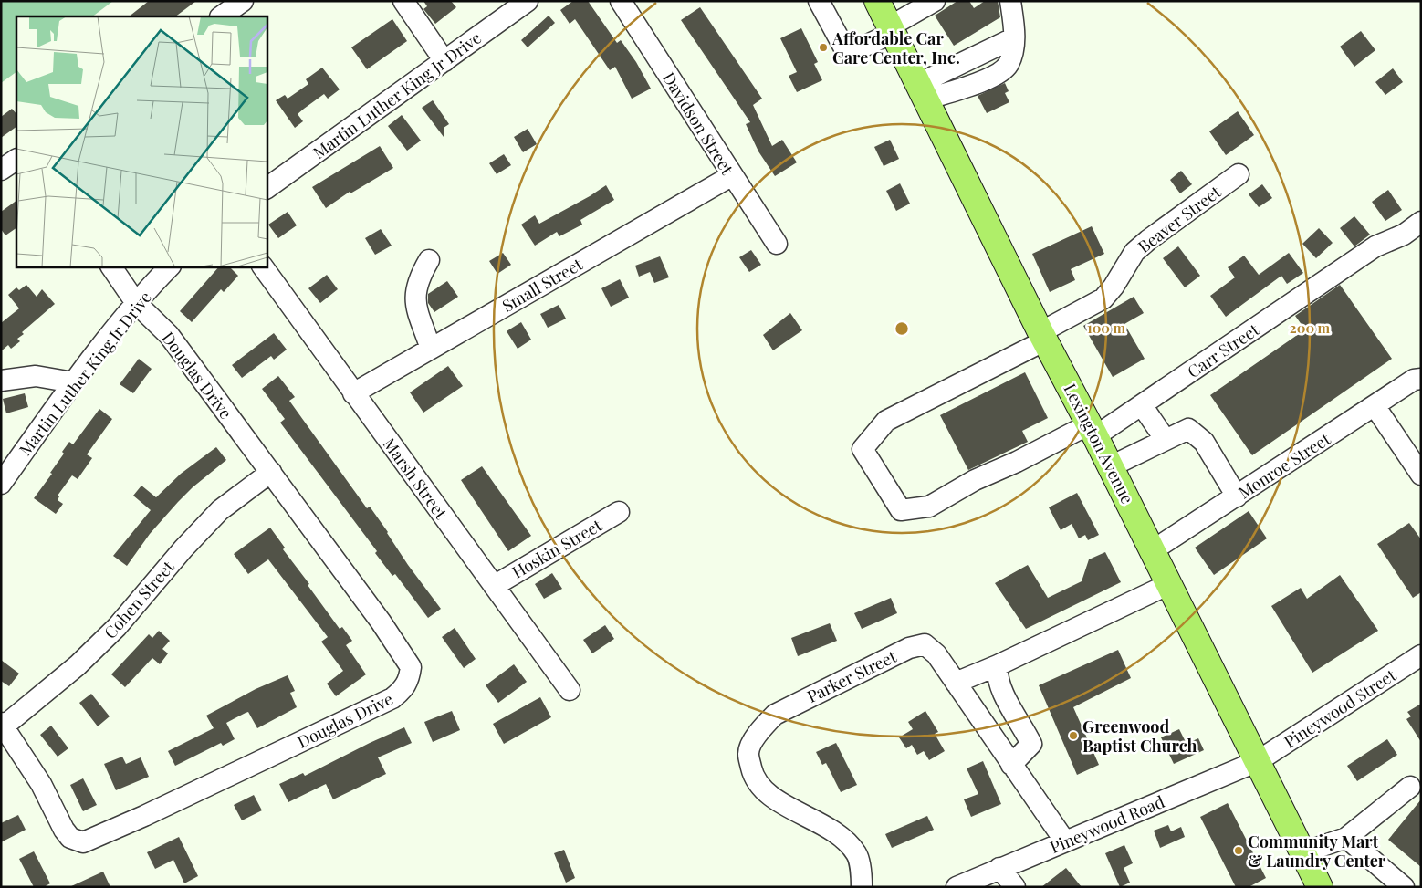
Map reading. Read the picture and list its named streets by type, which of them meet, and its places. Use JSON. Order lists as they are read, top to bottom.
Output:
{
  "streets": {
    "main road": ["Lexington Avenue"],
    "street": [
      "Martin Luther King Jr Drive",
      "Davidson Street",
      "Beaver Street",
      "Small Street",
      "Carr Street",
      "Douglas Drive",
      "Monroe Street",
      "Marsh Street",
      "Hoskin Street",
      "Cohen Street",
      "Parker Street",
      "Pineywood Street",
      "Pineywood Road"
    ]
  },
  "crossings": [
    ["Martin Luther King Jr Drive", "Douglas Drive"],
    ["Davidson Street", "Small Street"],
    ["Beaver Street", "Carr Street"],
    ["Beaver Street", "Lexington Avenue"],
    ["Small Street", "Marsh Street"],
    ["Carr Street", "Lexington Avenue"],
    ["Douglas Drive", "Cohen Street"],
    ["Lexington Avenue", "Monroe Street"],
    ["Lexington Avenue", "Pineywood Street"],
    ["Lexington Avenue", "Pineywood Road"],
    ["Marsh Street", "Hoskin Street"],
    ["Parker Street", "Pineywood Road"],
    ["Pineywood Street", "Pineywood Road"]
  ],
  "places": ["Affordable Car Care Center, Inc.", "Greenwood Baptist Church", "Community Mart & Laundry Center"],
  "rings": ["100 m", "200 m"]
}
